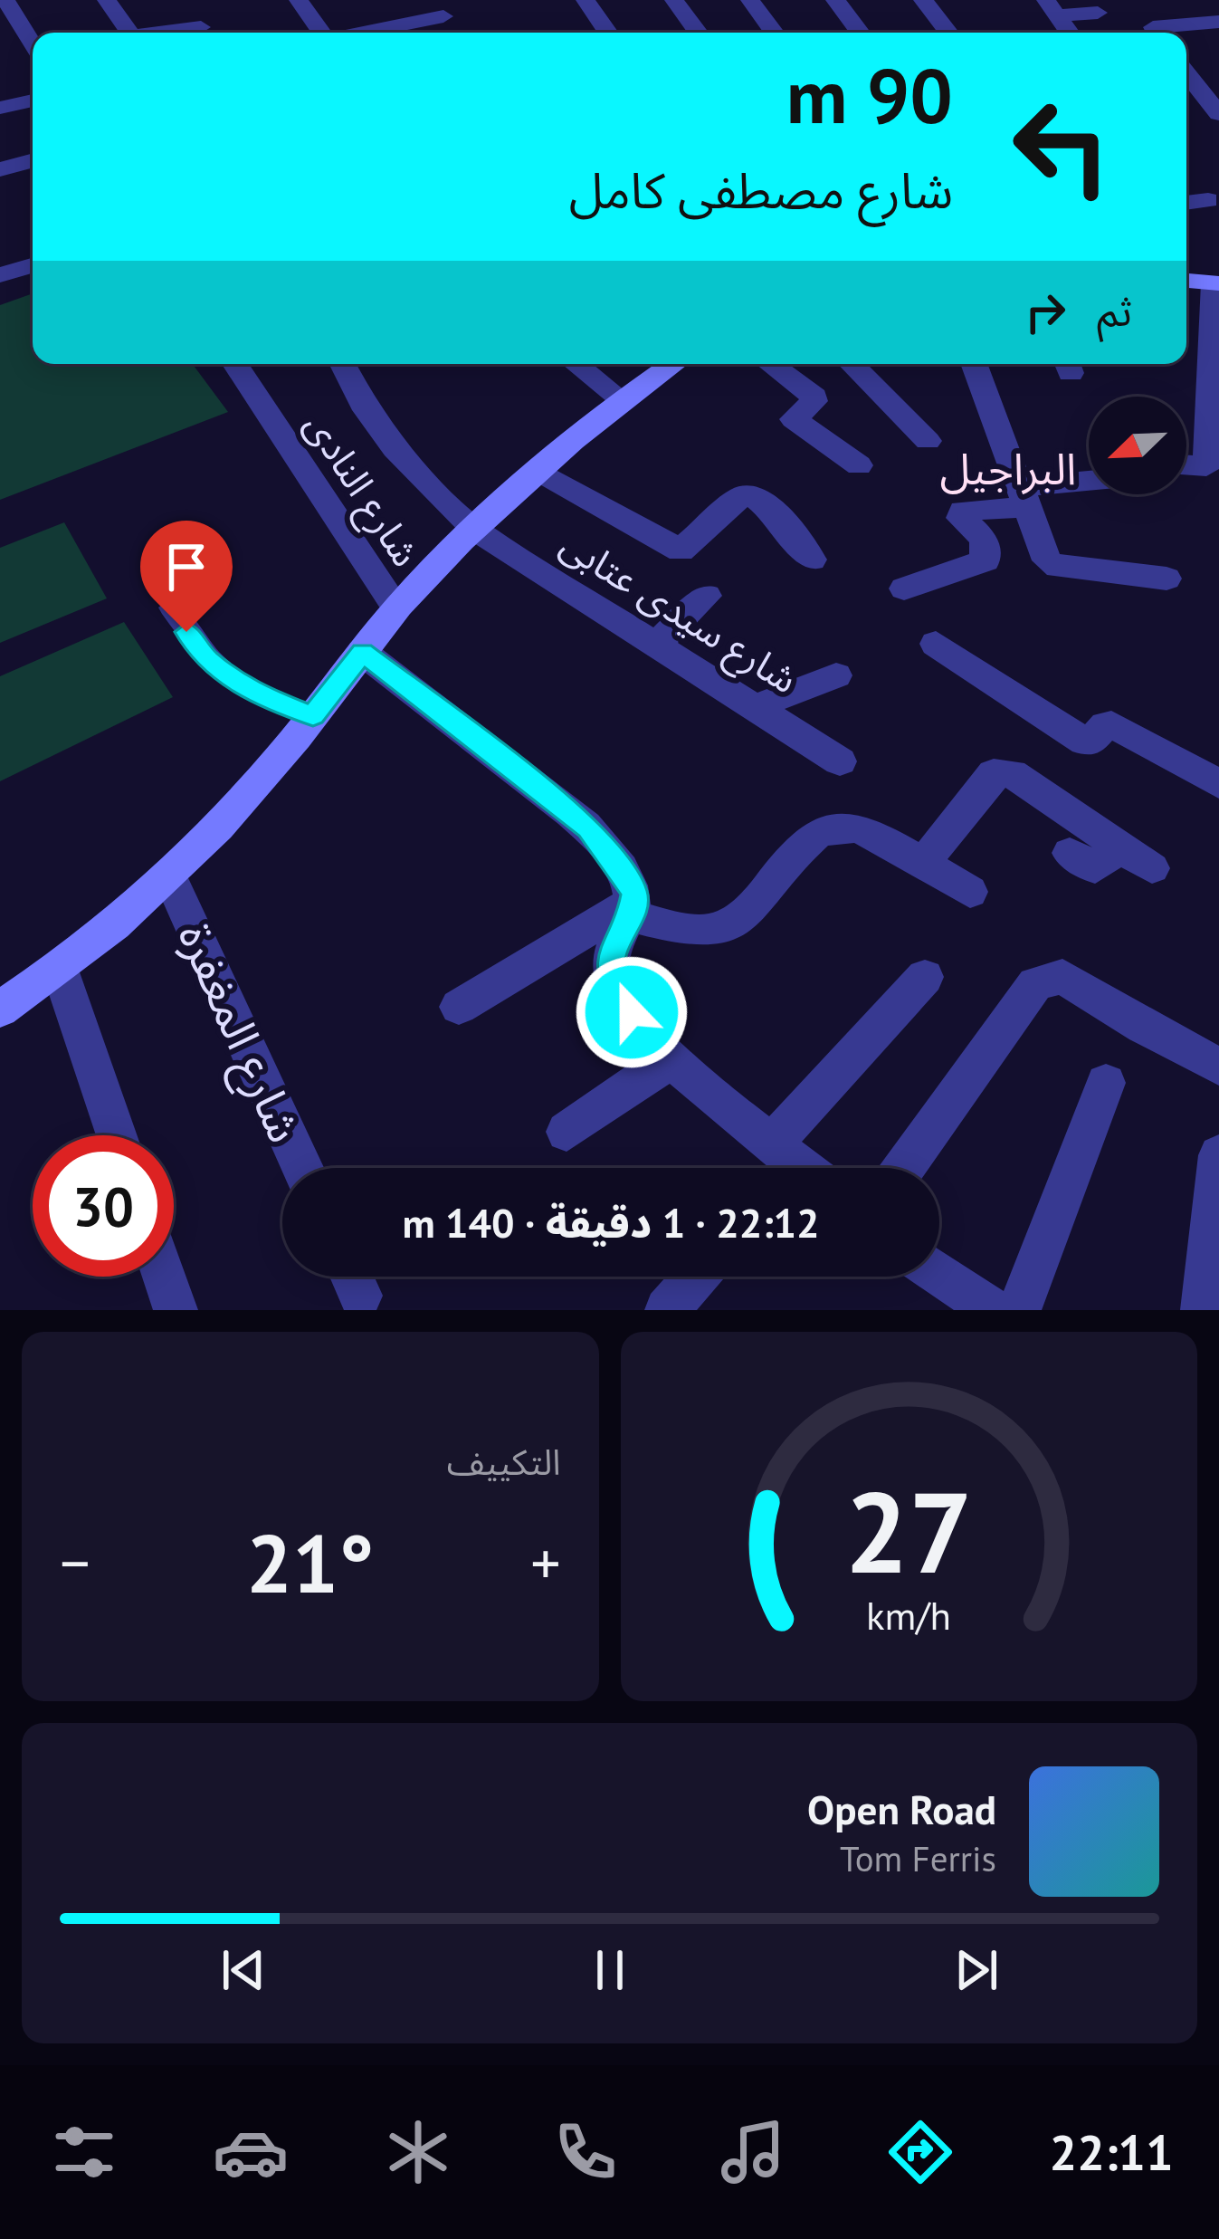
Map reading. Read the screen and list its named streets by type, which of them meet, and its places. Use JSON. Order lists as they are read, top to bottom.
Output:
{
  "streets": {
    "street": ["شارع النادى", "شارع سيدى عتابى", "شارع المغفرة"]
  },
  "districts": ["البراجيل"],
  "north": "bottom left",
  "page": {
    "turn": ["90 m", "شارع مصطفى كامل"],
    "then": "ثم",
    "limit": "30",
    "trip": "22:12 · 1 دقيقة · 140 m",
    "tile": "التكييف",
    "heat": ["−", "21°", "+"],
    "song": ["Open Road", "Tom Ferris"],
    "tabs": "22:11",
    "gauge": ["27", "km/h"]
  }
}
